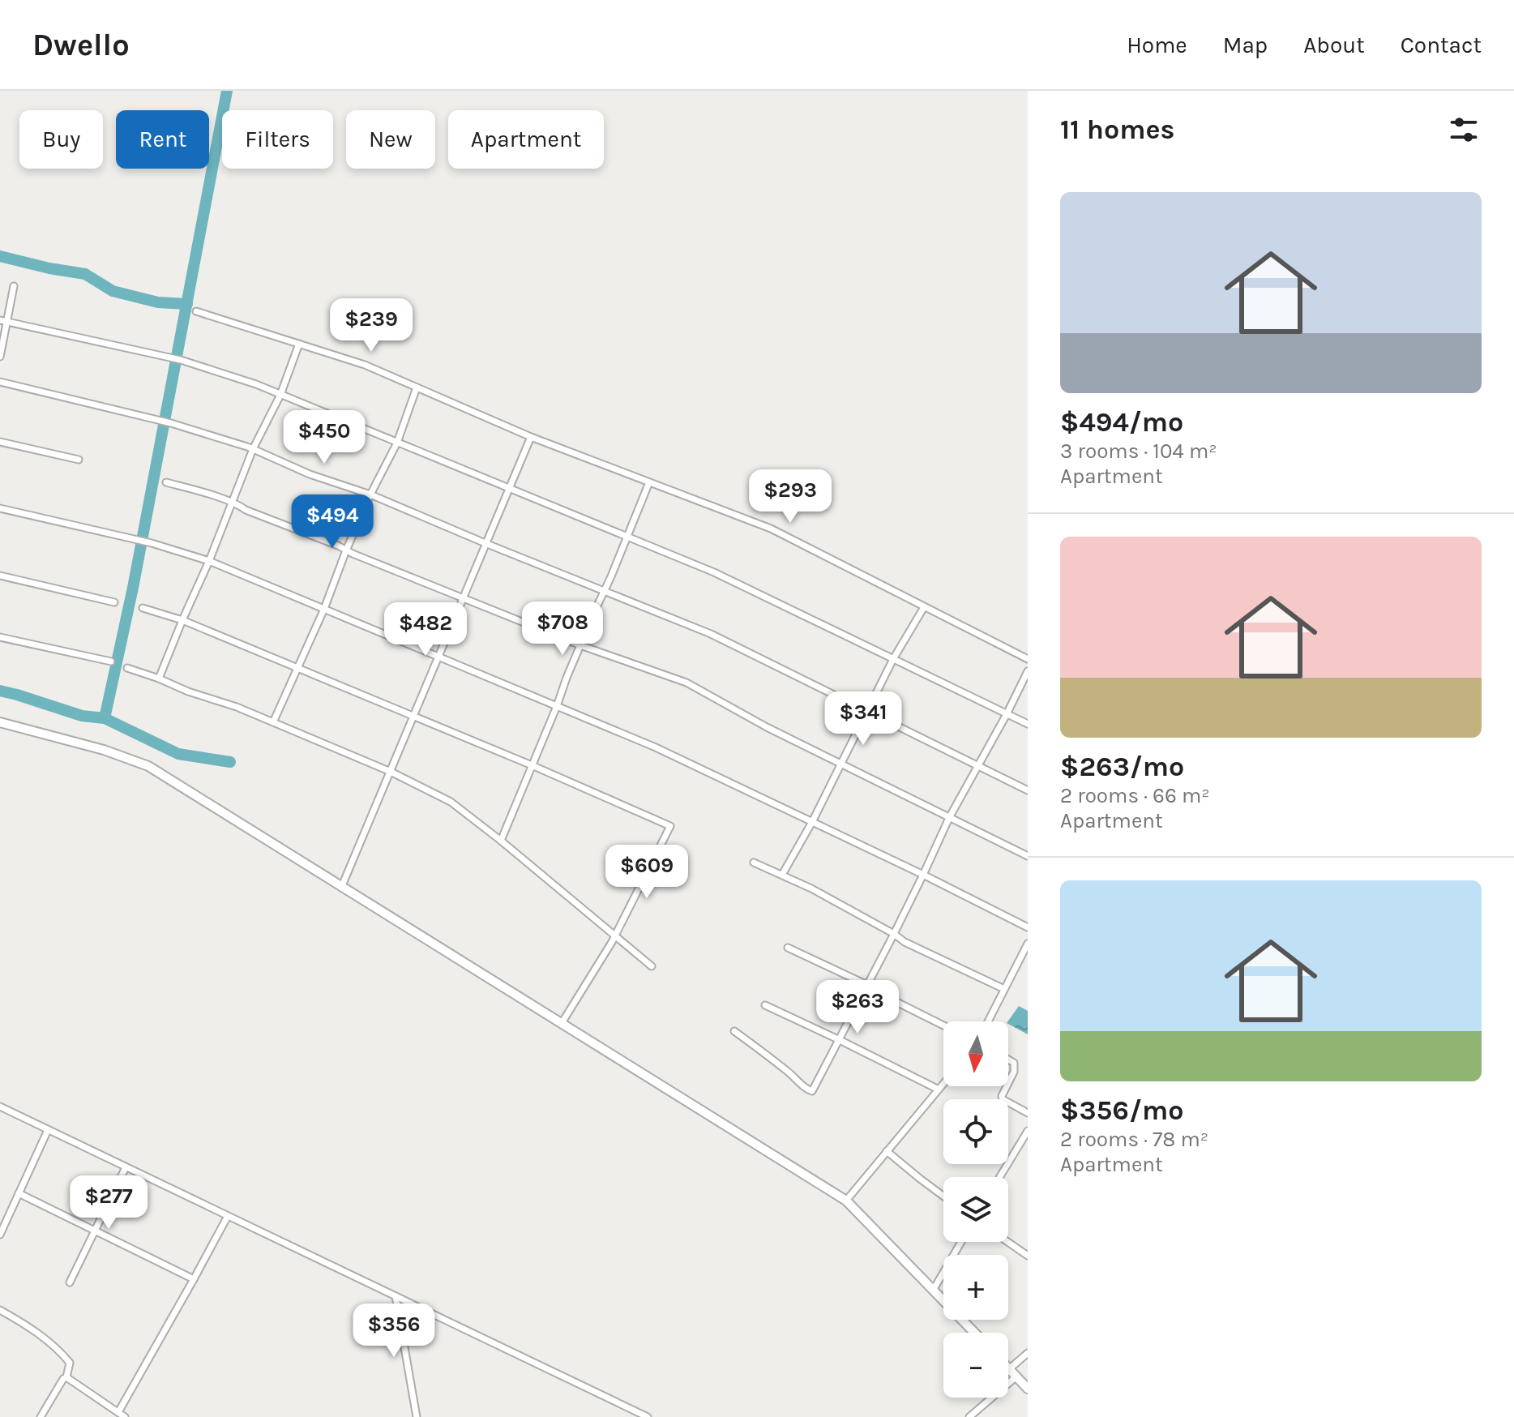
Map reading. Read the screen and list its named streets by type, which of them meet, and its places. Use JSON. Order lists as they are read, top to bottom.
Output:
{
  "north": "bottom",
  "page": {
    "header": "Dwello",
    "nav": [
      "Home",
      "Map",
      "About",
      "Contact"
    ],
    "heading": "11 homes",
    "chip": [
      "Buy",
      "Rent",
      "Filters",
      "New",
      "Apartment"
    ],
    "list": [
      {
        "name": "$494/mo",
        "note": "3 rooms · 104 m² · Apartment"
      },
      {
        "name": "$263/mo",
        "note": "2 rooms · 66 m² · Apartment"
      },
      {
        "name": "$356/mo",
        "note": "2 rooms · 78 m² · Apartment"
      }
    ],
    "price": [
      "$239",
      "$450",
      "$293",
      "$494",
      "$708",
      "$482",
      "$341",
      "$609",
      "$263",
      "$277",
      "$356"
    ],
    "map_buttons": ["+", "−"]
  }
}
